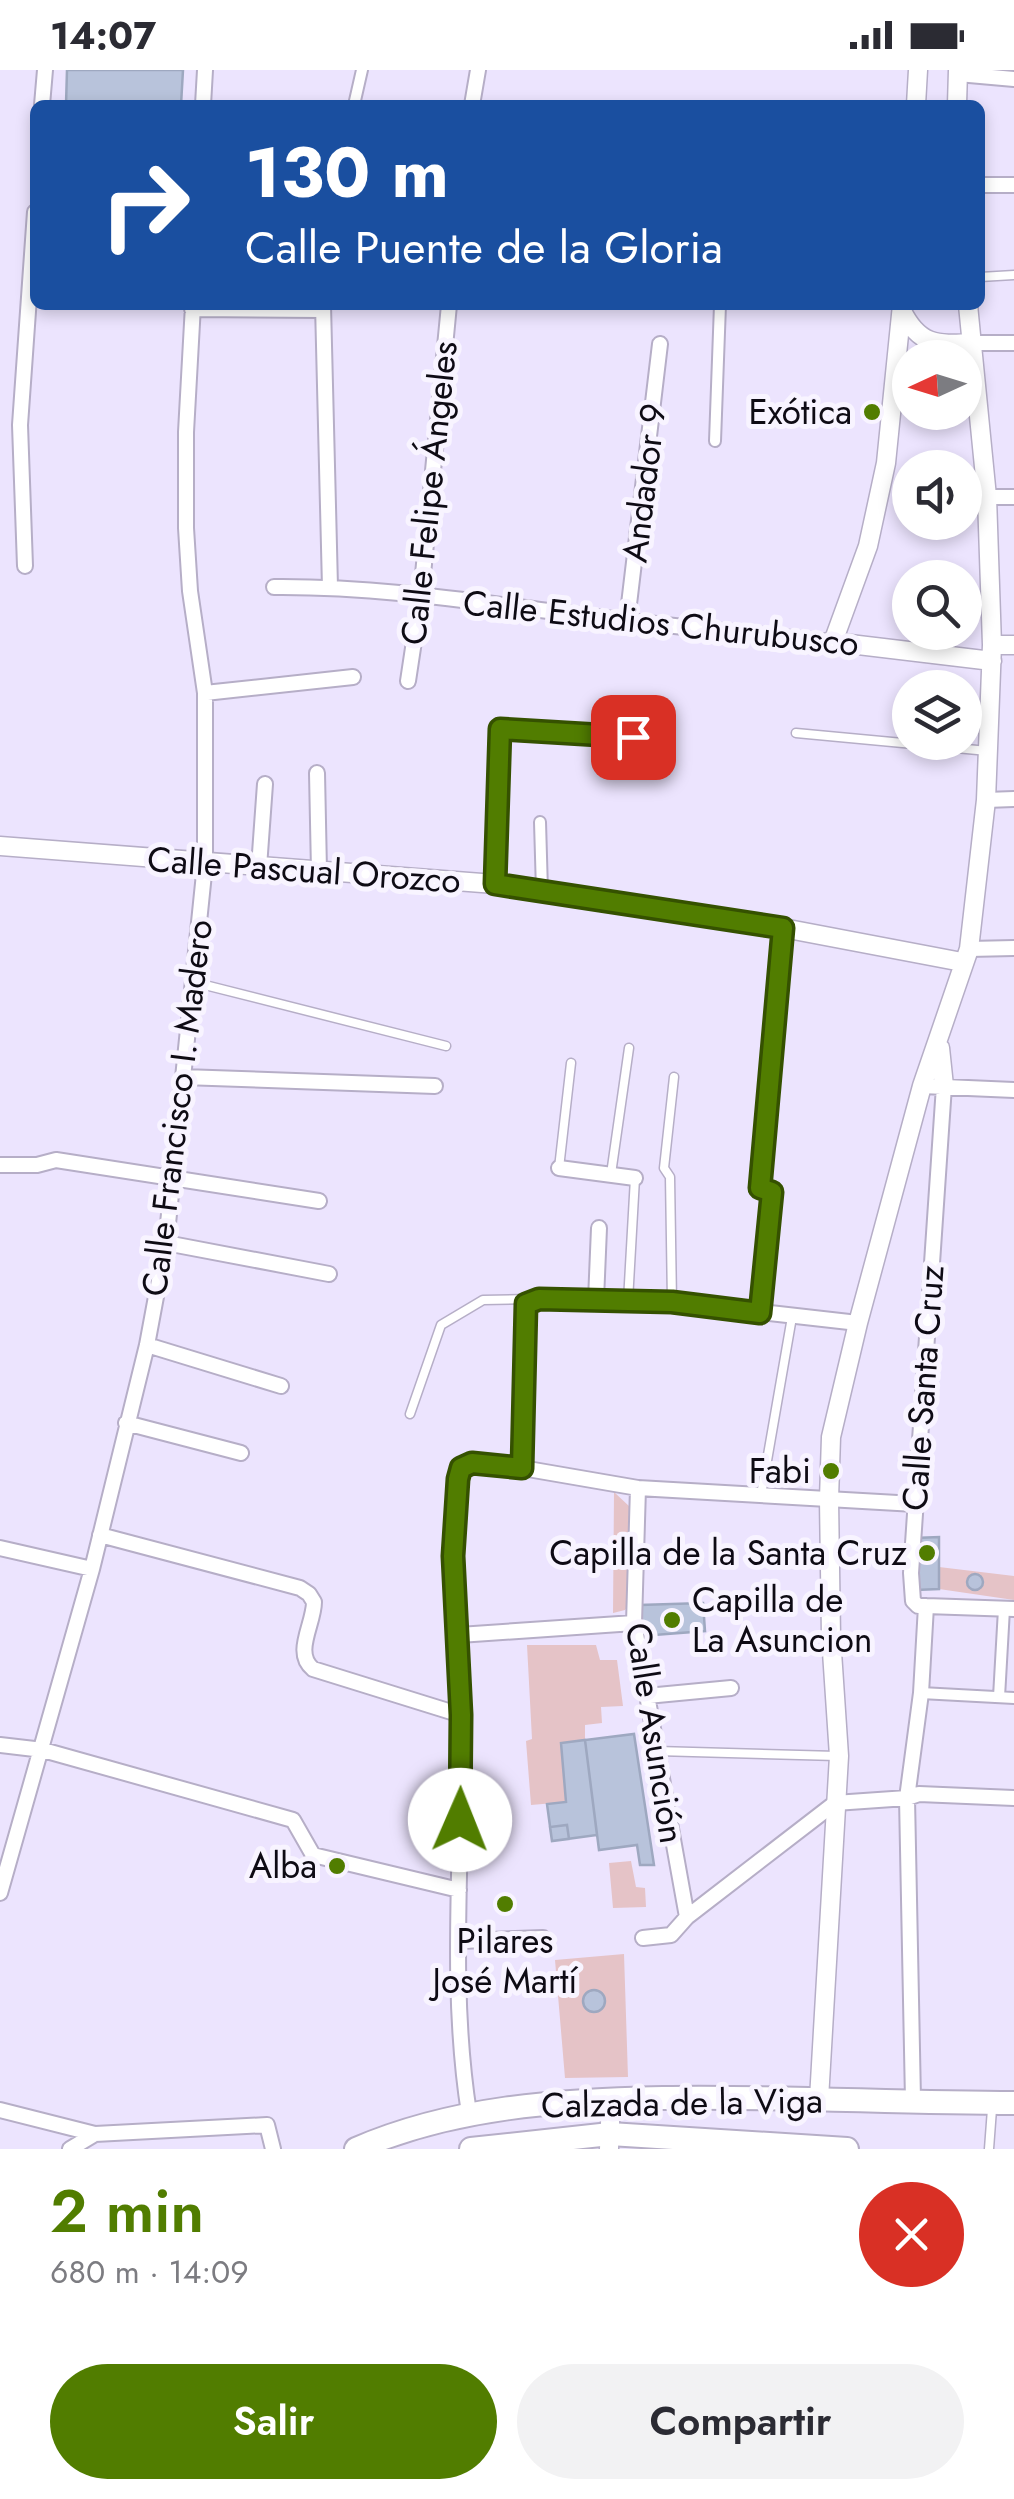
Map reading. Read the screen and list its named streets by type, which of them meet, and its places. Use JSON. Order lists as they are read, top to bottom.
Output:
{
  "streets": {
    "main road": ["Calzada de la Viga"],
    "street": [
      "Andador 9",
      "Calle Felipe Ángeles",
      "Calle Estudios Churubusco",
      "Calle Pascual Orozco",
      "Calle Francisco I. Madero",
      "Calle Santa Cruz",
      "Calle Asunción"
    ]
  },
  "crossings": [
    ["Andador 9", "Calle Estudios Churubusco"],
    ["Calle Felipe Ángeles", "Calle Estudios Churubusco"],
    ["Calle Pascual Orozco", "Calle Francisco I. Madero"],
    ["Calle Santa Cruz", "Calzada de la Viga"]
  ],
  "places": [
    "Exótica",
    "Fabi",
    "Capilla de la Santa Cruz",
    "Capilla de La Asuncion",
    "Alba",
    "Pilares José Martí"
  ],
  "north": "left",
  "page": {
    "status": "14:07",
    "turn": ["130 m", "Calle Puente de la Gloria"],
    "heading": ["2 min", "680 m · 14:09"],
    "buttons": ["Salir", "Compartir"]
  }
}
